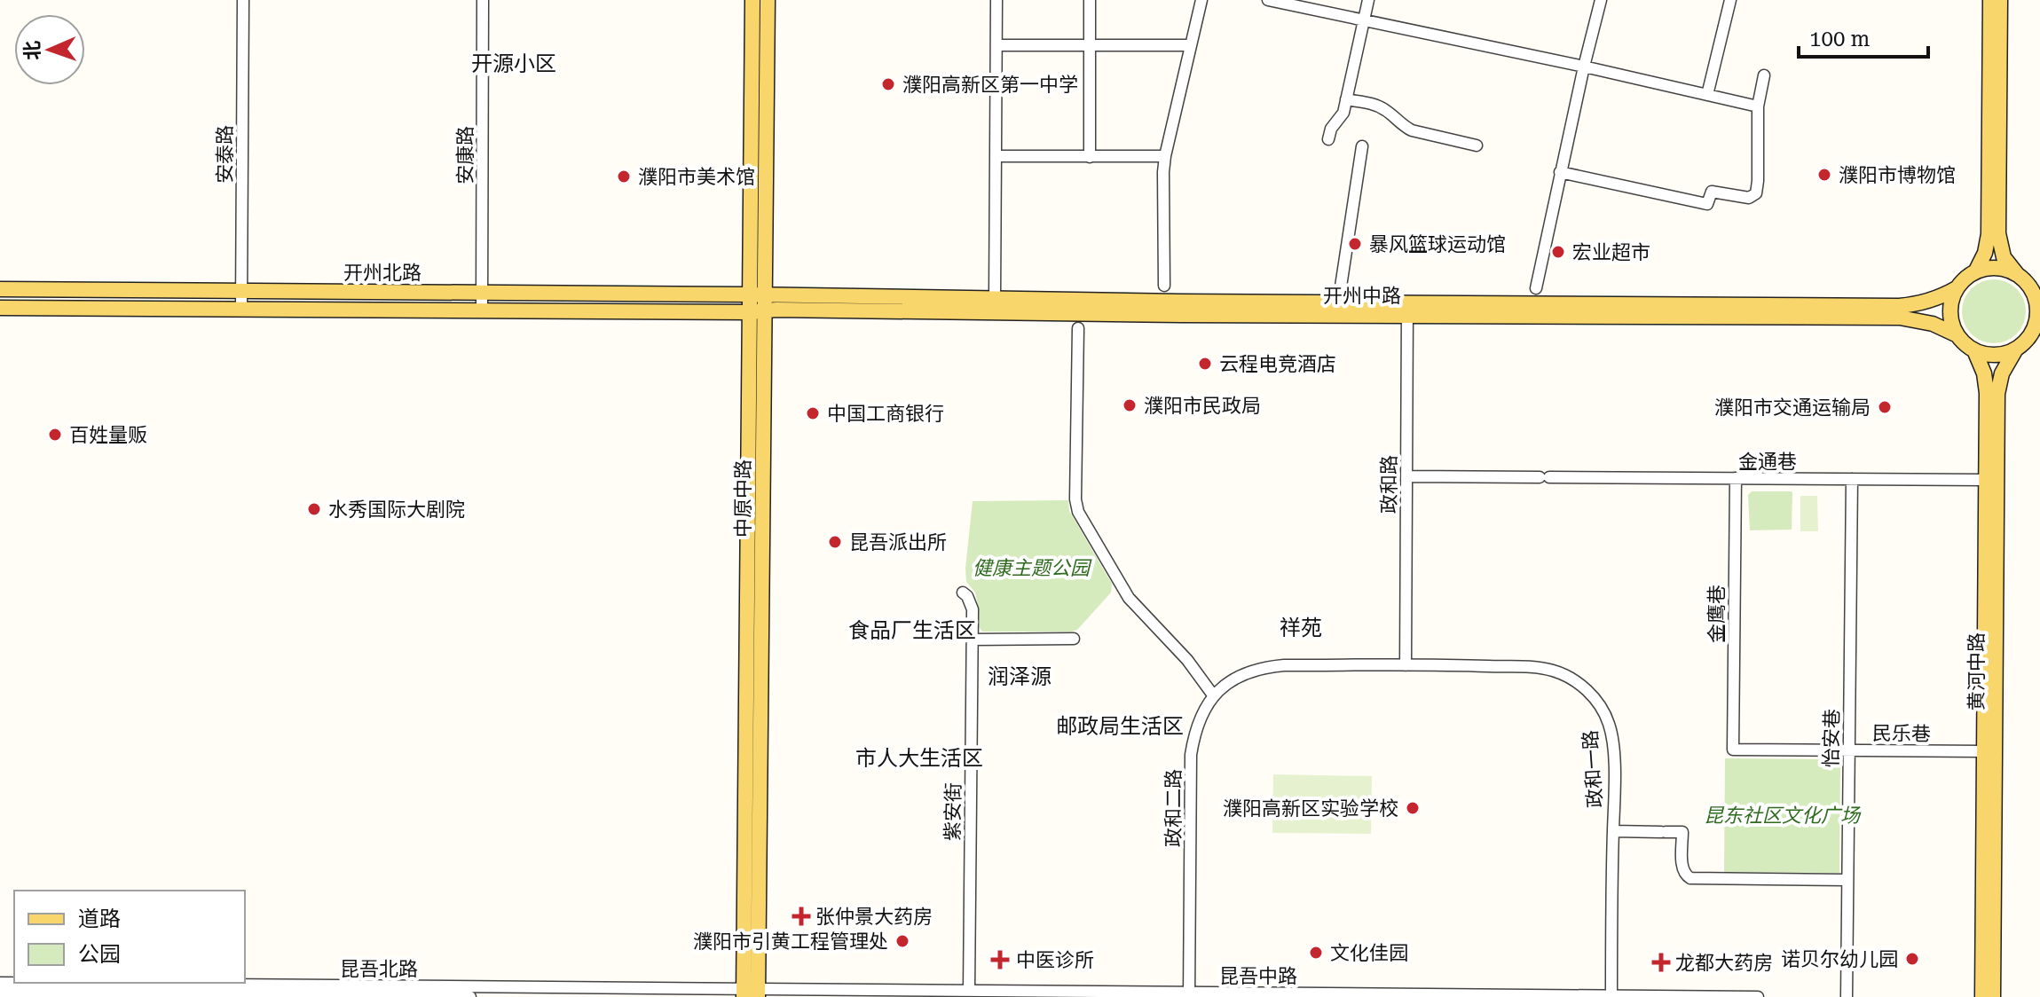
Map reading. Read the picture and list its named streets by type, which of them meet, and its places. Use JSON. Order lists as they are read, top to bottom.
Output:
{
  "streets": {
    "main road": [
      "开州北路",
      "开州中路",
      "中原中路",
      "黄河中路"
    ],
    "street": [
      "安泰路",
      "安康路",
      "金通巷",
      "政和路",
      "金鹰巷",
      "民乐巷",
      "怡安巷",
      "政和一路",
      "政和二路",
      "紫安街",
      "昆吾北路",
      "昆吾中路"
    ]
  },
  "crossings": [
    ["安泰路", "开州北路"],
    ["安康路", "开州北路"],
    ["开州北路", "开州中路"],
    ["开州北路", "中原中路"],
    ["开州中路", "政和路"],
    ["开州中路", "中原中路"],
    ["开州中路", "黄河中路"],
    ["金通巷", "政和路"],
    ["金通巷", "金鹰巷"],
    ["金通巷", "黄河中路"],
    ["金通巷", "怡安巷"],
    ["政和路", "政和一路"],
    ["政和路", "政和二路"],
    ["中原中路", "昆吾北路"],
    ["中原中路", "昆吾中路"],
    ["金鹰巷", "民乐巷"],
    ["黄河中路", "民乐巷"],
    ["民乐巷", "怡安巷"],
    ["政和一路", "政和二路"],
    ["政和一路", "昆吾中路"],
    ["政和二路", "昆吾中路"],
    ["紫安街", "昆吾中路"],
    ["昆吾北路", "昆吾中路"]
  ],
  "districts": [
    "开源小区",
    "祥苑",
    "食品厂生活区",
    "润泽源",
    "邮政局生活区",
    "市人大生活区"
  ],
  "parks": ["健康主题公园", "昆东社区文化广场"],
  "places": {
    "other": [
      "濮阳高新区第一中学",
      "濮阳市博物馆",
      "濮阳市美术馆",
      "暴风篮球运动馆",
      "宏业超市",
      "云程电竞酒店",
      "濮阳市民政局",
      "濮阳市交通运输局",
      "中国工商银行",
      "百姓量贩",
      "水秀国际大剧院",
      "昆吾派出所",
      "濮阳高新区实验学校",
      "濮阳市引黄工程管理处",
      "文化佳园",
      "诺贝尔幼儿园"
    ],
    "health": ["张仲景大药房", "中医诊所", "龙都大药房"]
  },
  "legend": ["道路", "公园"],
  "scale_bar": "100 m",
  "north": "left"
}
